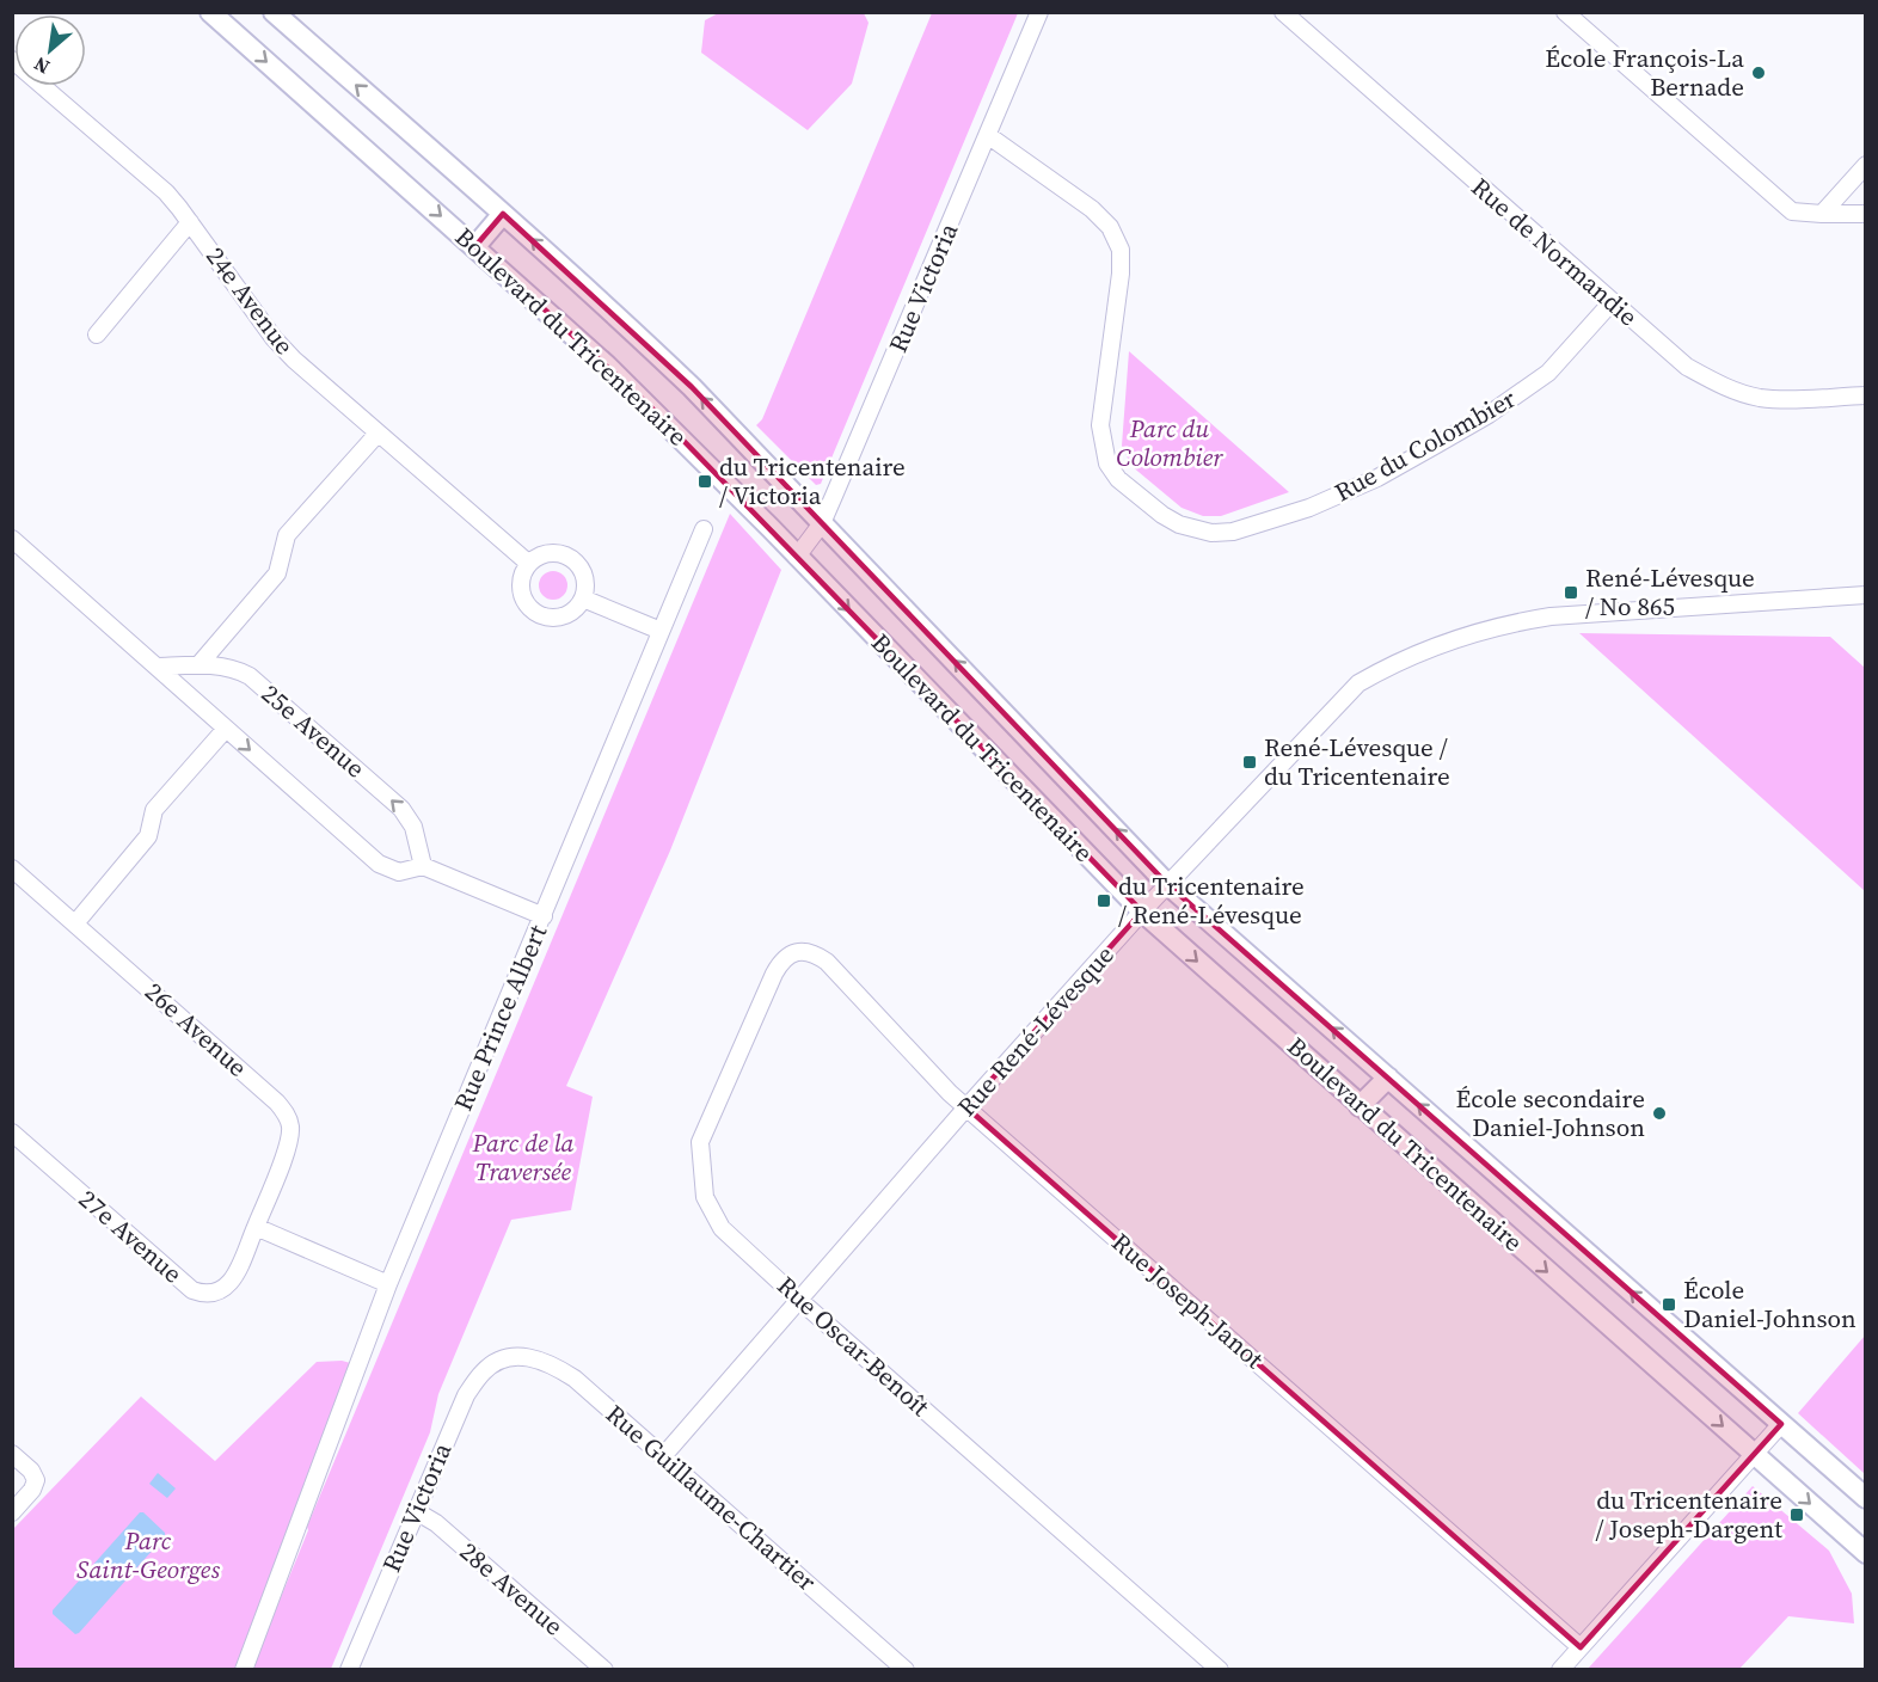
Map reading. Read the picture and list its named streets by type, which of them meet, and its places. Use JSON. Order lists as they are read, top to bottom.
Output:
{
  "streets": {
    "street": [
      "Rue de Normandie",
      "Rue Victoria",
      "24e Avenue",
      "Boulevard du Tricentenaire",
      "Rue du Colombier",
      "25e Avenue",
      "Rue Prince Albert",
      "26e Avenue",
      "Rue René-Lévesque",
      "27e Avenue",
      "Rue Joseph-Janot",
      "Rue Oscar-Benoît",
      "Rue Guillaume-Chartier",
      "28e Avenue"
    ]
  },
  "crossings": [
    ["Rue de Normandie", "Rue du Colombier"],
    ["Rue Victoria", "Boulevard du Tricentenaire"],
    ["Rue Victoria", "Rue du Colombier"],
    ["Rue Victoria", "Rue Guillaume-Chartier"],
    ["Rue Victoria", "28e Avenue"],
    ["Boulevard du Tricentenaire", "Rue René-Lévesque"],
    ["26e Avenue", "27e Avenue"],
    ["Rue René-Lévesque", "Rue Joseph-Janot"],
    ["Rue René-Lévesque", "Rue Oscar-Benoît"],
    ["Rue René-Lévesque", "Rue Guillaume-Chartier"],
    ["Rue Joseph-Janot", "Rue Oscar-Benoît"]
  ],
  "parks": ["Parc du Colombier", "Parc de la Traversée", "Parc Saint-Georges"],
  "places": {
    "other": ["École François-La Bernade", "École secondaire Daniel-Johnson"],
    "transit": [
      "du Tricentenaire / Victoria",
      "René-Lévesque / No 865",
      "René-Lévesque / du Tricentenaire",
      "du Tricentenaire / René-Lévesque",
      "École Daniel-Johnson",
      "du Tricentenaire / Joseph-Dargent"
    ]
  },
  "north": "bottom left"
}
